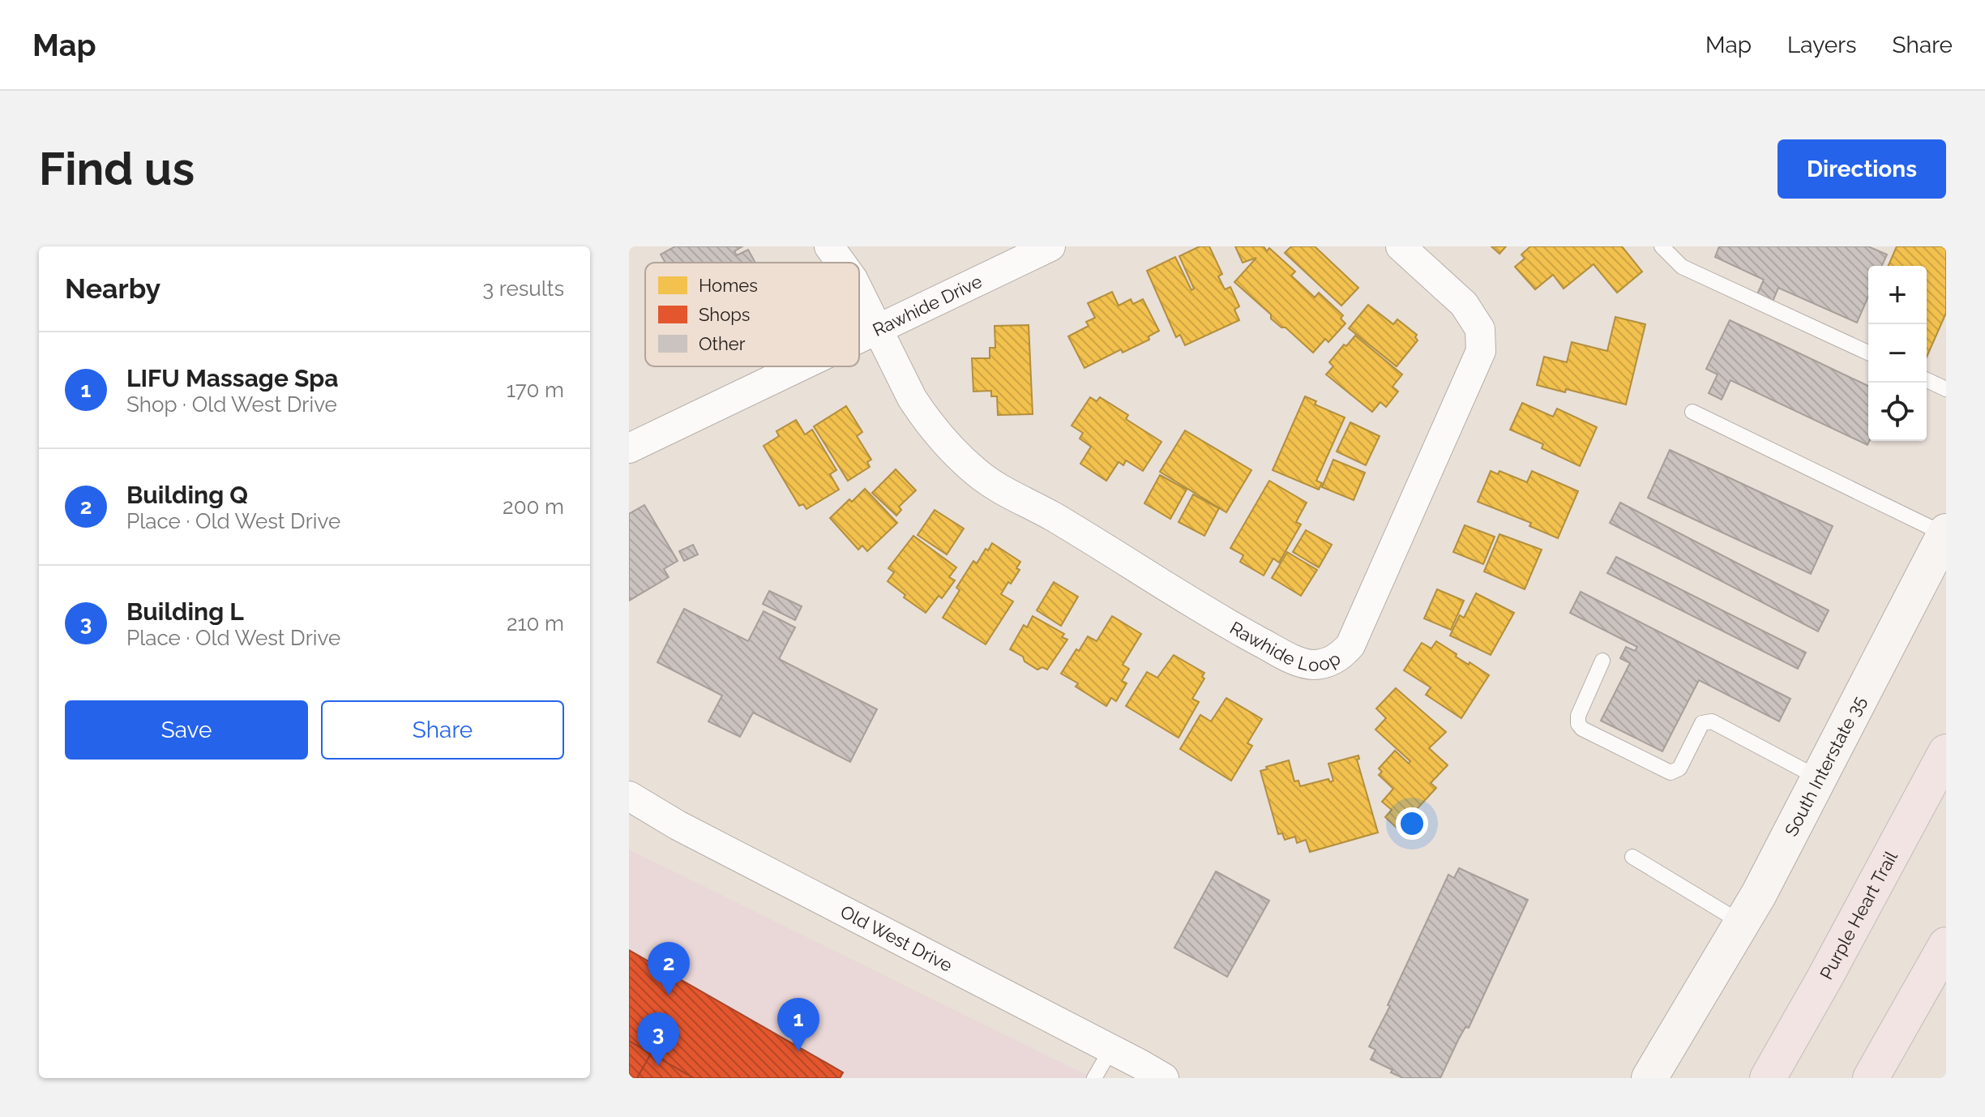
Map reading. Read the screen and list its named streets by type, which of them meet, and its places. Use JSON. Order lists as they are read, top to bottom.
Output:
{
  "streets": {
    "highway": ["Purple Heart Trail"],
    "main road": ["South Interstate 35"],
    "street": ["Rawhide Drive", "Rawhide Loop", "Old West Drive"]
  },
  "crossings": [
    ["Rawhide Drive", "Rawhide Loop"]
  ],
  "legend": ["Homes", "Shops", "Other"],
  "page": {
    "header": "Map",
    "nav": ["Map", "Layers", "Share"],
    "buttons": [
      "Directions",
      ["Save", "Share"]
    ],
    "title": "Find us",
    "heading": ["Nearby", "3 results"],
    "map_buttons": ["+", "−"],
    "list": [
      {
        "mark": "1",
        "name": "LIFU Massage Spa",
        "note": "Shop · Old West Drive",
        "value": "170 m"
      },
      {
        "mark": "2",
        "name": "Building Q",
        "note": "Place · Old West Drive",
        "value": "200 m"
      },
      {
        "mark": "3",
        "name": "Building L",
        "note": "Place · Old West Drive",
        "value": "210 m"
      }
    ],
    "pins": ["2", "1", "3"]
  }
}
